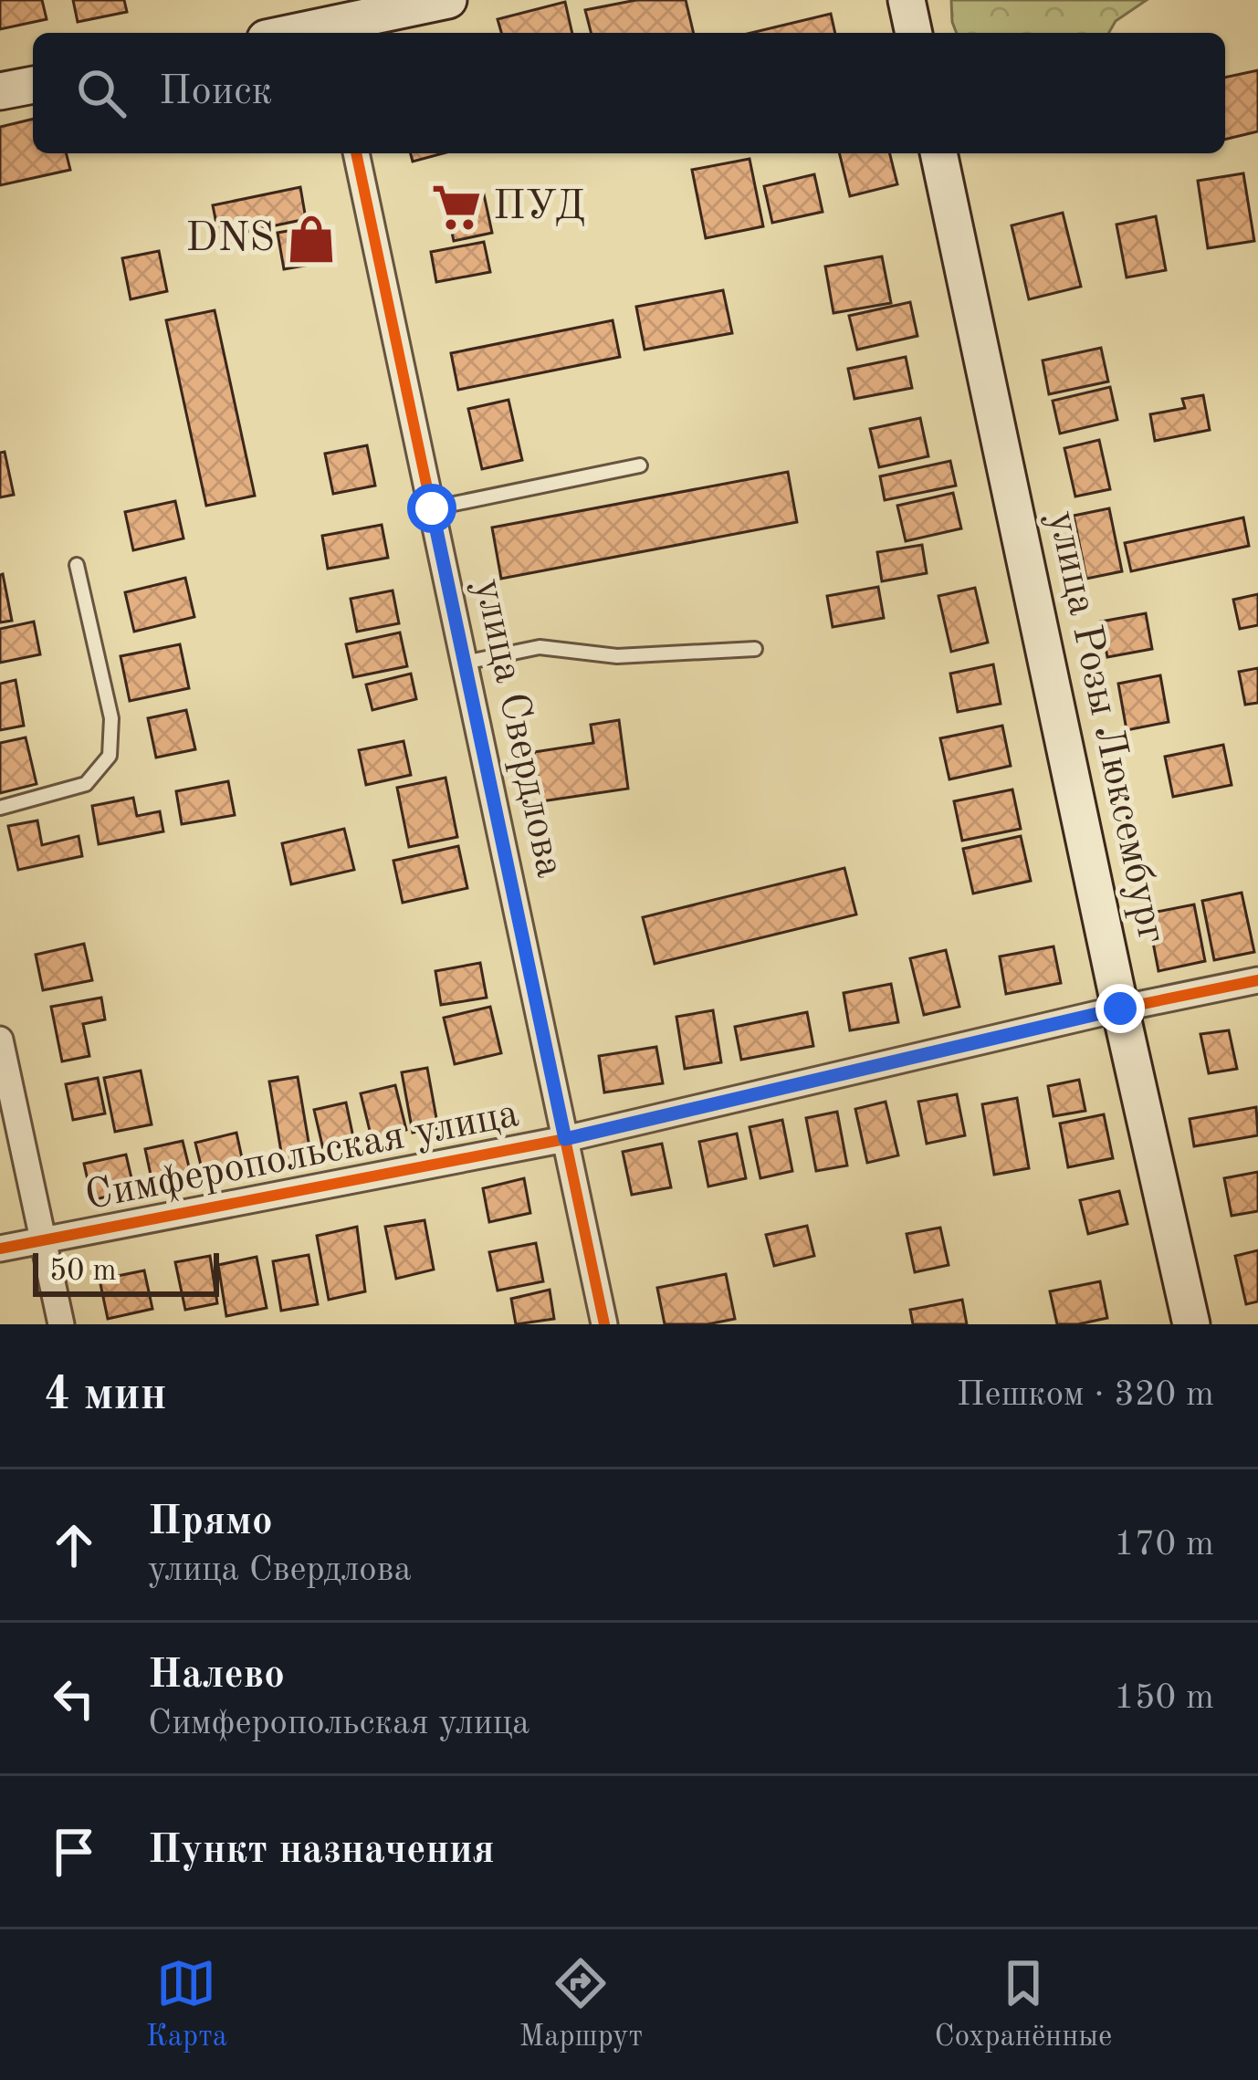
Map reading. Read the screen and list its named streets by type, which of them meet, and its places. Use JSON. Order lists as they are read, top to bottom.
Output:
{
  "streets": {
    "main road": ["улица Розы Люксембург"],
    "street": ["улица Свердлова", "Симферопольская улица"]
  },
  "crossings": [
    ["улица Розы Люксембург", "Симферопольская улица"],
    ["улица Свердлова", "Симферопольская улица"]
  ],
  "places": {
    "supermarket": ["ПУД"],
    "shop": ["DNS"]
  },
  "scale_bar": "50 m",
  "page": {
    "search": "Поиск",
    "scale": "50 m",
    "heading": ["4 мин", "Пешком · 320 m"],
    "list": [
      ["Прямо", "улица Свердлова", "170 m"],
      ["Налево", "Симферопольская улица", "150 m"],
      "Пункт назначения"
    ],
    "nav": ["Карта", "Маршрут", "Сохранённые"]
  }
}
